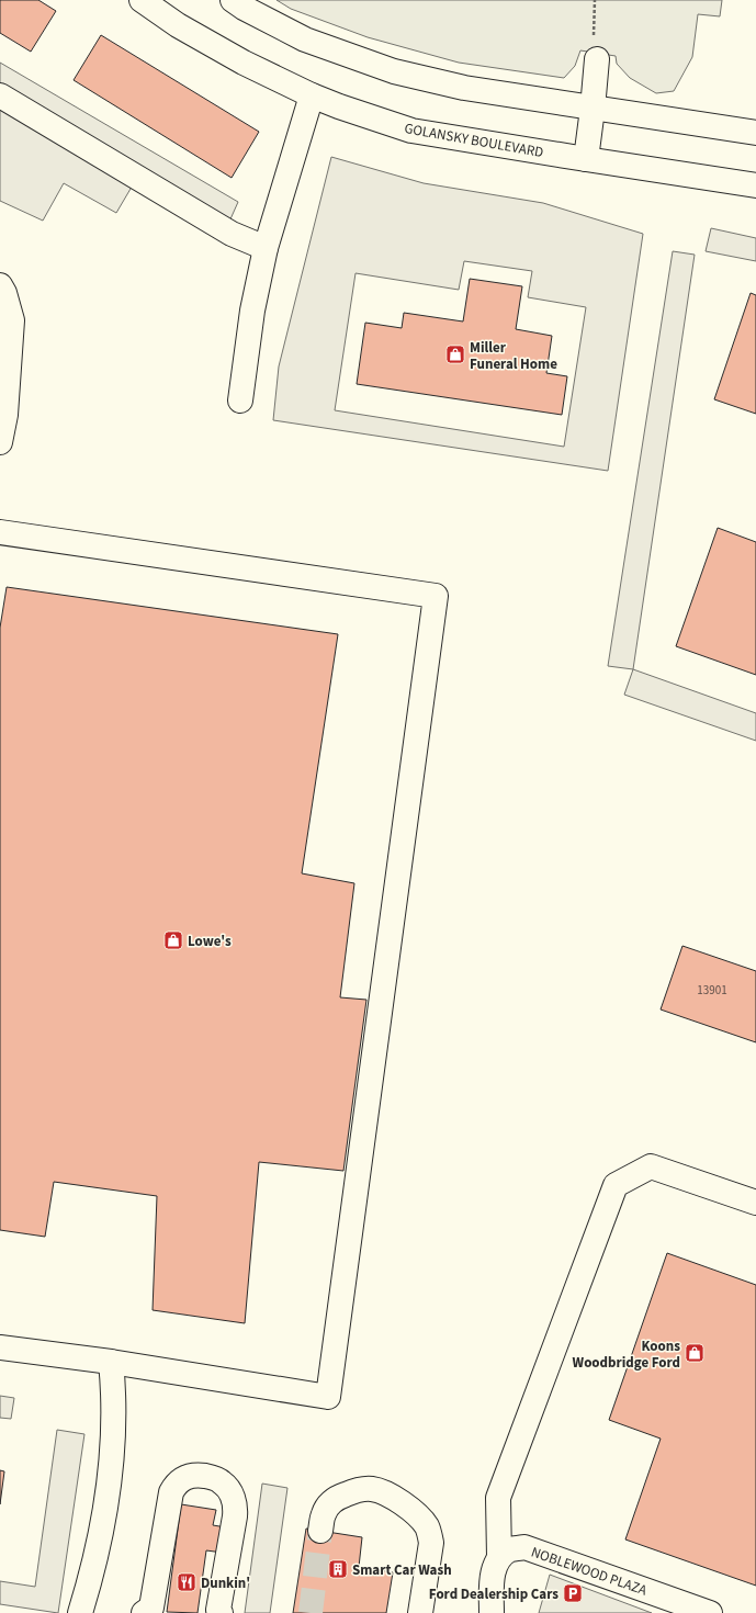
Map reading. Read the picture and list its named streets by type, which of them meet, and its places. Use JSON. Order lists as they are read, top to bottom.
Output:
{
  "streets": {
    "street": ["GOLANSKY BOULEVARD", "NOBLEWOOD PLAZA"]
  },
  "places": {
    "shop": ["Miller Funeral Home", "Lowe's", "Koons Woodbridge Ford"],
    "building": ["Smart Car Wash"],
    "restaurant": ["Dunkin'"],
    "parking": ["Ford Dealership Cars"]
  },
  "house_numbers": ["13901"]
}
